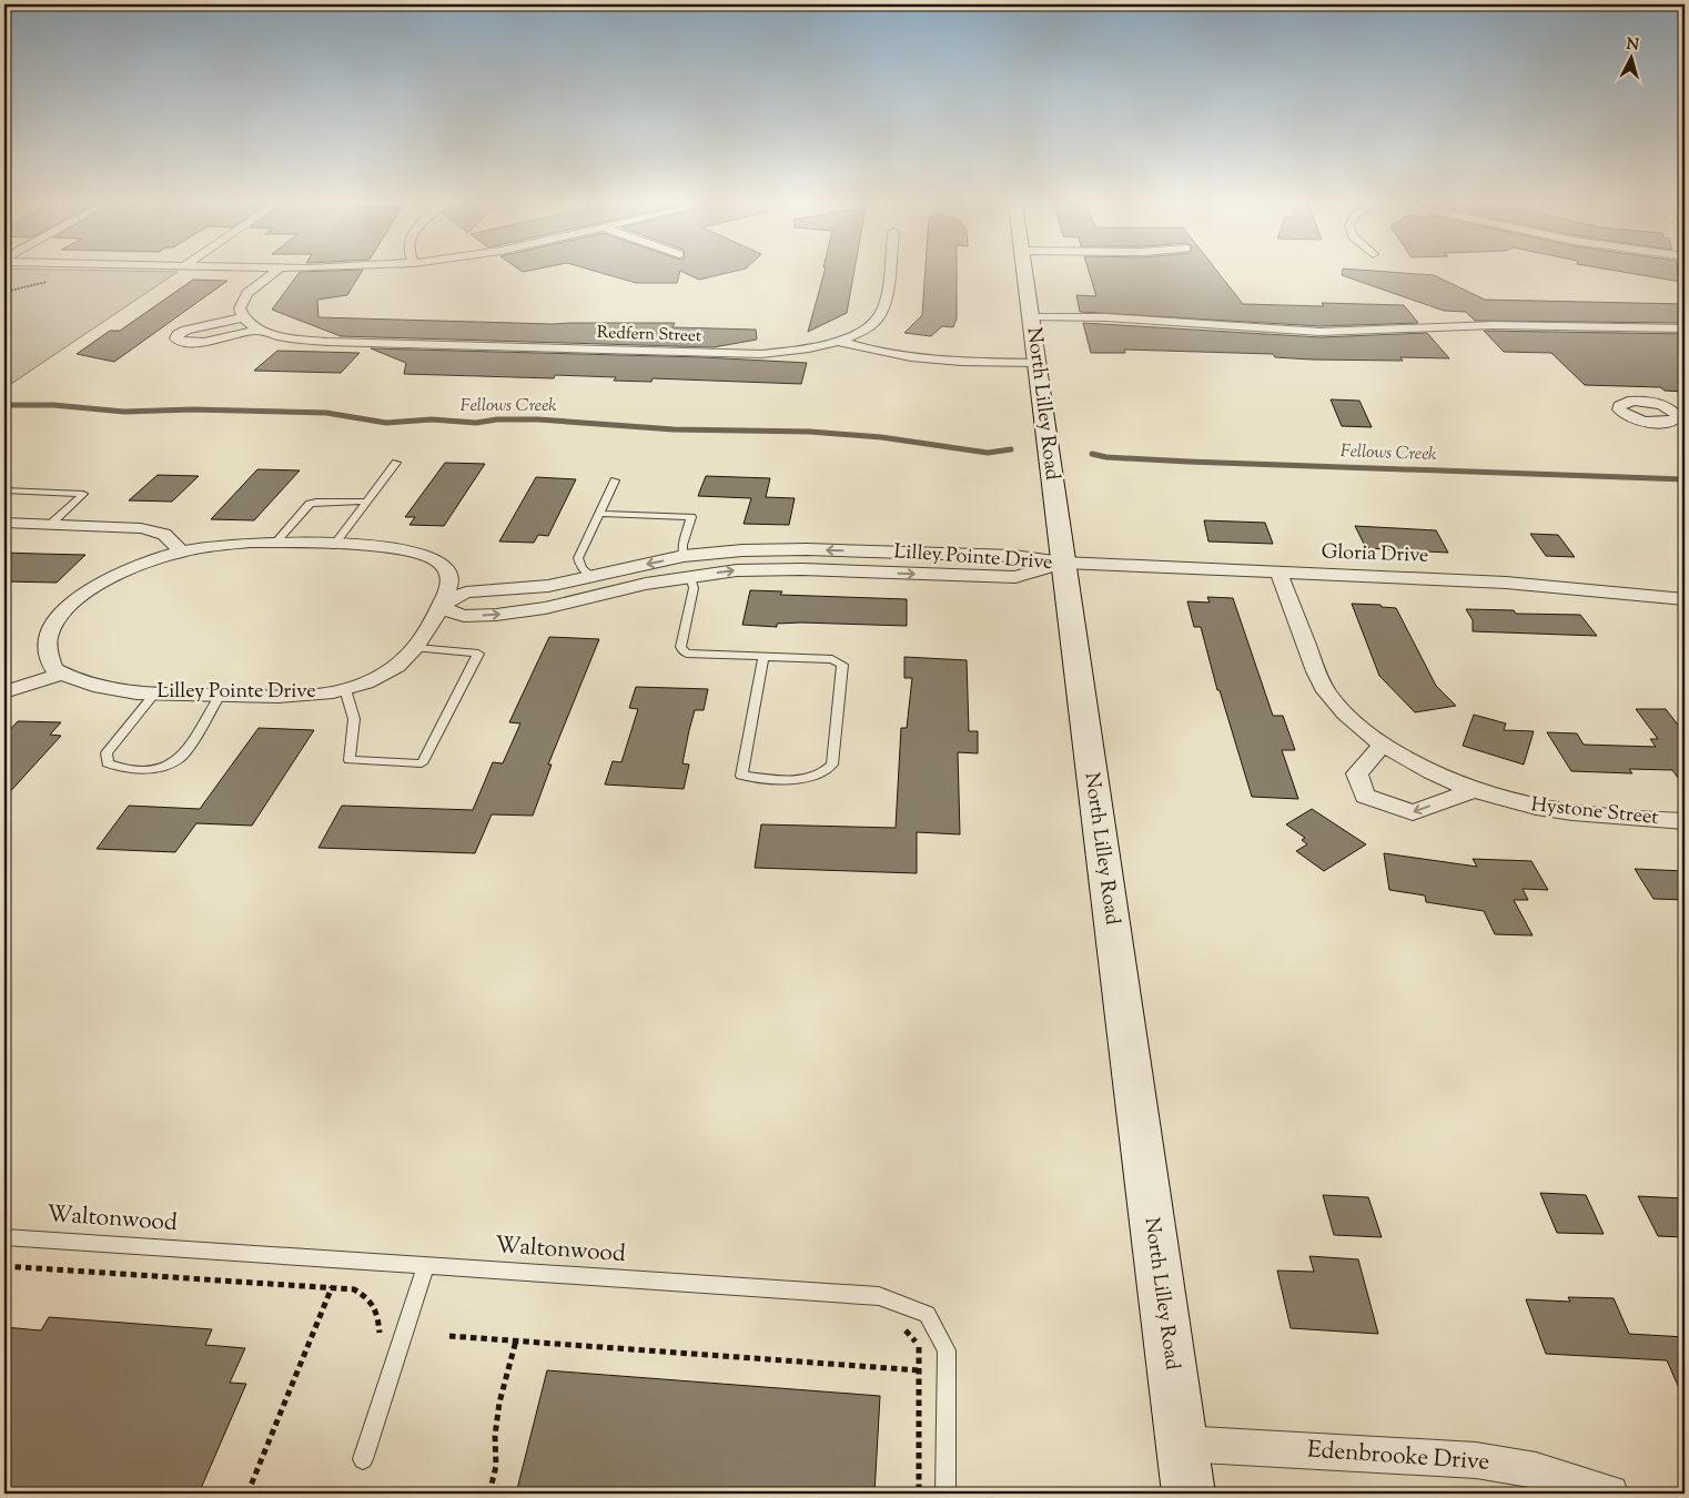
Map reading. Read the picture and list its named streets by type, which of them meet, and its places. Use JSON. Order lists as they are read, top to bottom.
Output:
{
  "streets": {
    "street": [
      "Redfern Street",
      "North Lilley Road",
      "Gloria Drive",
      "Lilley Pointe Drive",
      "Hystone Street",
      "Edenbrooke Drive"
    ],
    "lane": ["Waltonwood"]
  },
  "crossings": [
    ["Redfern Street", "North Lilley Road"],
    ["North Lilley Road", "Gloria Drive"],
    ["North Lilley Road", "Lilley Pointe Drive"],
    ["North Lilley Road", "Edenbrooke Drive"],
    ["Gloria Drive", "Lilley Pointe Drive"],
    ["Gloria Drive", "Hystone Street"]
  ],
  "water": ["Fellows Creek"],
  "north": "top"
}
